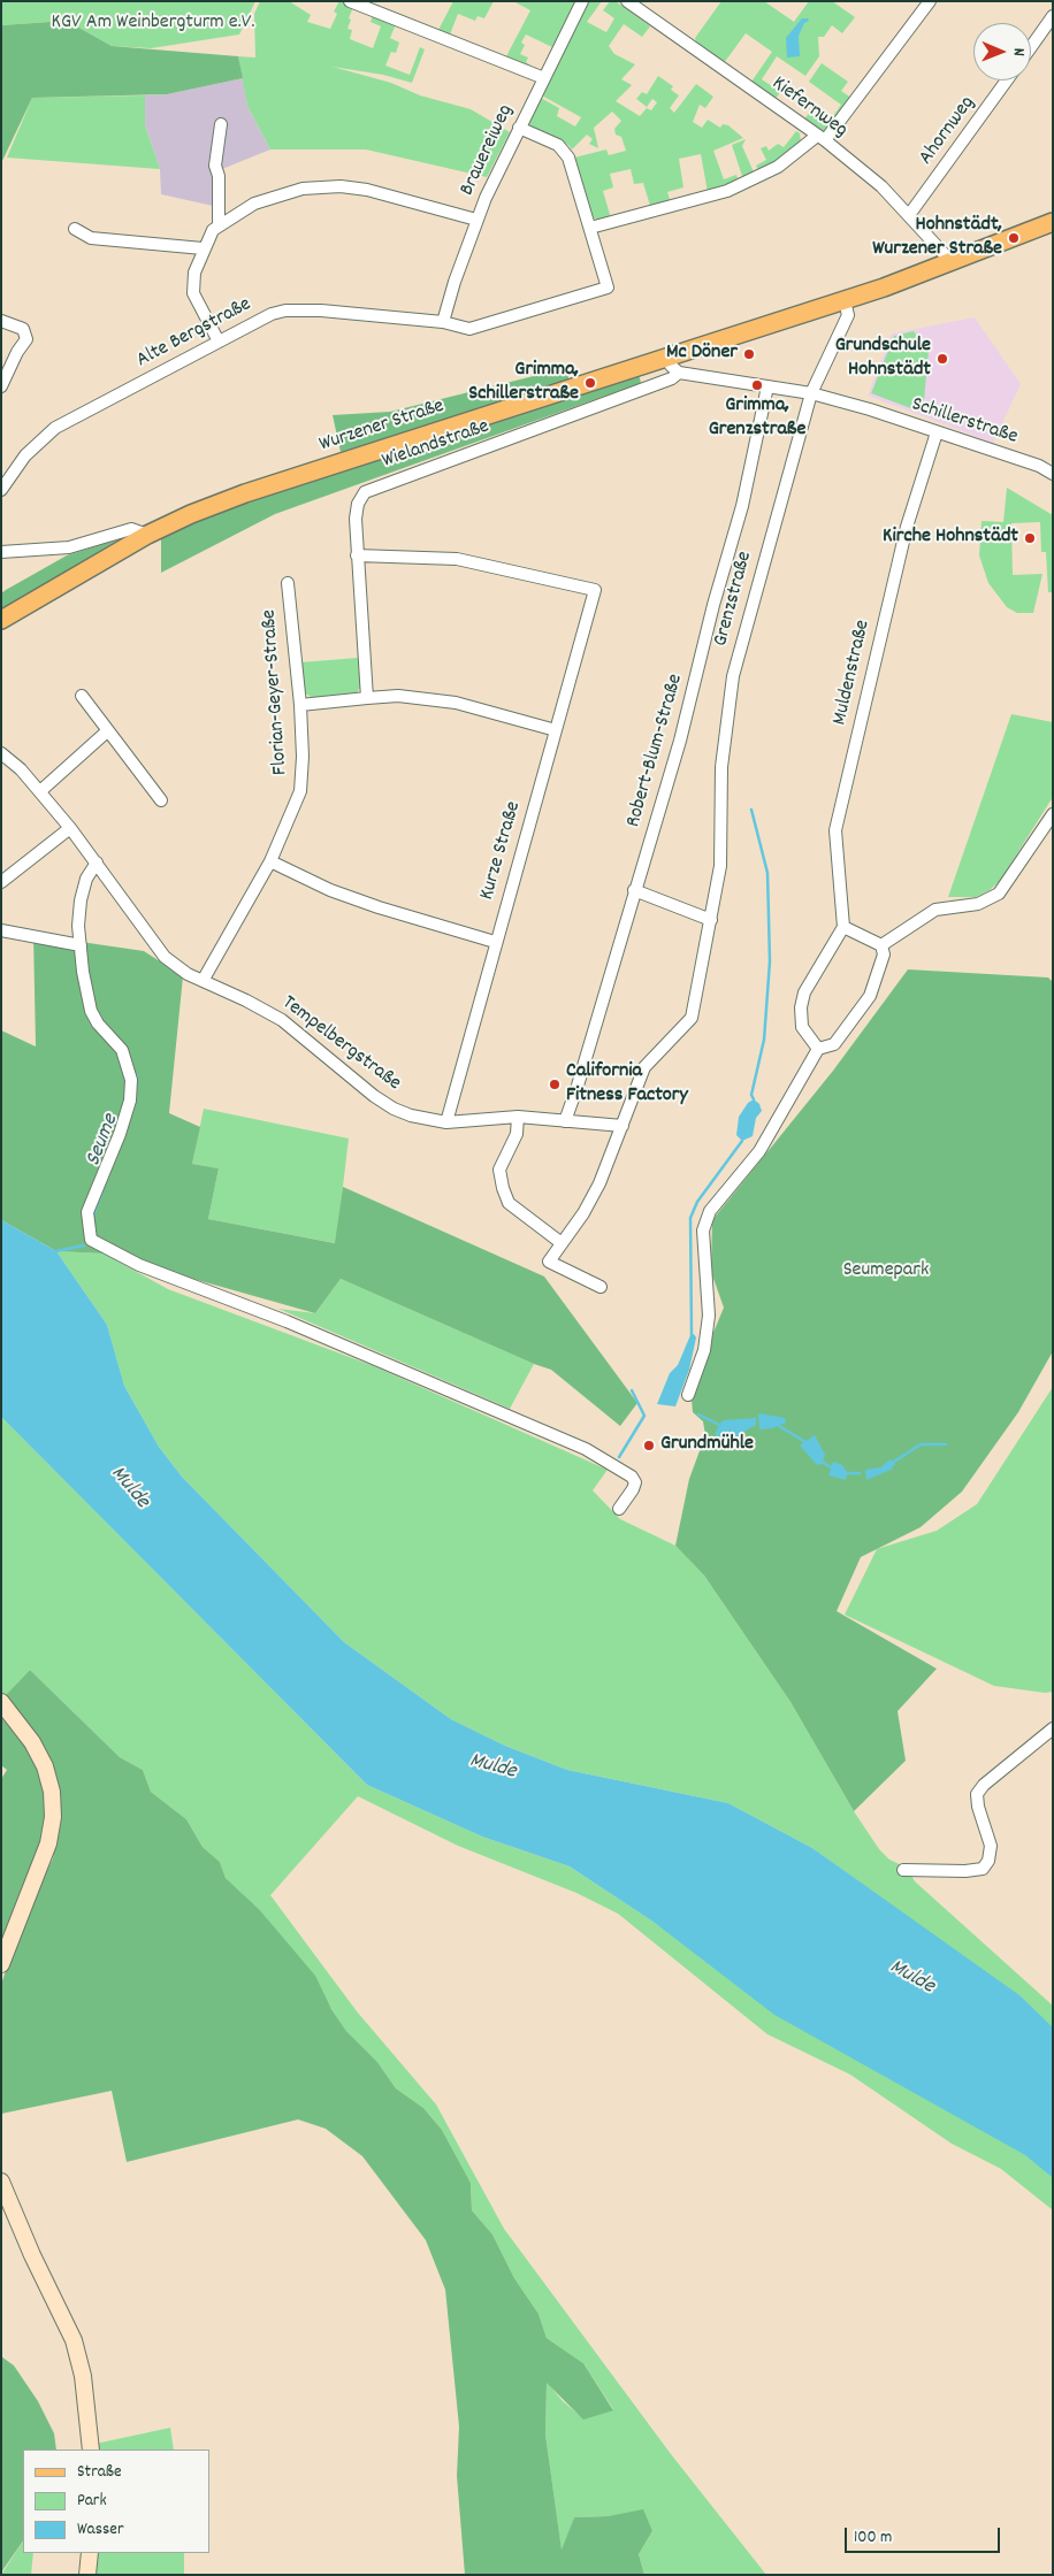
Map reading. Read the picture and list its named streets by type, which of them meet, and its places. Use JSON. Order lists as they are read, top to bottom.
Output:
{
  "streets": {
    "main road": ["Wurzener Straße"],
    "street": [
      "Kiefernweg",
      "Ahornweg",
      "Brauereiweg",
      "Alte Bergstraße",
      "Schillerstraße",
      "Wielandstraße",
      "Grenzstraße",
      "Muldenstraße",
      "Florian-Geyer-Straße",
      "Robert-Blum-Straße",
      "Kurze Straße",
      "Tempelbergstraße"
    ]
  },
  "crossings": [
    ["Kiefernweg", "Ahornweg"],
    ["Kiefernweg", "Wurzener Straße"],
    ["Brauereiweg", "Alte Bergstraße"],
    ["Schillerstraße", "Wielandstraße"],
    ["Schillerstraße", "Grenzstraße"],
    ["Schillerstraße", "Muldenstraße"],
    ["Schillerstraße", "Robert-Blum-Straße"],
    ["Wurzener Straße", "Grenzstraße"],
    ["Wielandstraße", "Kurze Straße"],
    ["Grenzstraße", "Tempelbergstraße"],
    ["Florian-Geyer-Straße", "Tempelbergstraße"],
    ["Robert-Blum-Straße", "Tempelbergstraße"],
    ["Kurze Straße", "Tempelbergstraße"]
  ],
  "water": ["Seume", "Mulde"],
  "parks": ["KGV Am Weinbergturm e.V.", "Seumepark"],
  "places": [
    "Hohnstädt, Wurzener Straße",
    "Mc Döner",
    "Grundschule Hohnstädt",
    "Grimma, Schillerstraße",
    "Grimma, Grenzstraße",
    "Kirche Hohnstädt",
    "California Fitness Factory",
    "Grundmühle"
  ],
  "legend": ["Straße", "Park", "Wasser"],
  "scale_bar": "100 m",
  "north": "right"
}
